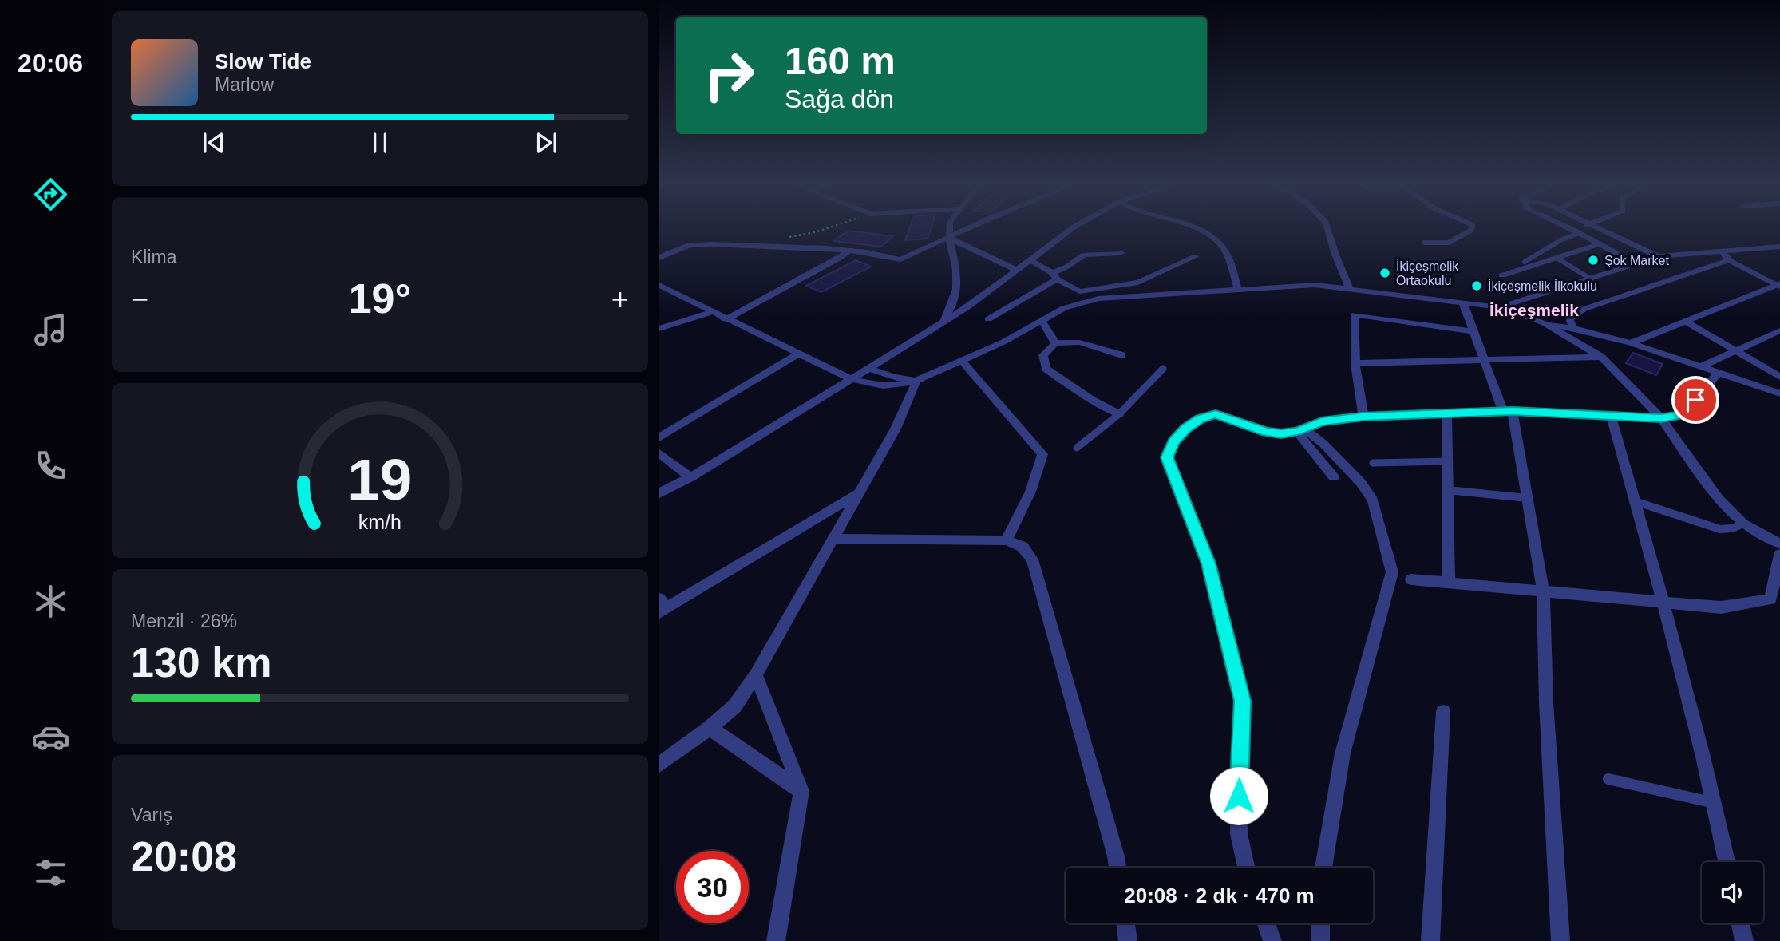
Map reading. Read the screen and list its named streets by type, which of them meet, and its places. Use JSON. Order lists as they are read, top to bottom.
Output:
{
  "districts": ["İkiçeşmelik"],
  "places": ["Şok Market", "İkiçeşmelik Ortaokulu", "İkiçeşmelik İlkokulu"],
  "page": {
    "tabs": "20:06",
    "turn": ["160 m", "Sağa dön"],
    "song": ["Slow Tide", "Marlow"],
    "tile": [
      "Klima",
      ["Menzil · 26%", "130 km"],
      ["Varış", "20:08"]
    ],
    "heat": ["−", "19°", "+"],
    "limit": "30",
    "trip": "20:08 · 2 dk · 470 m",
    "gauge": ["19", "km/h"]
  }
}
